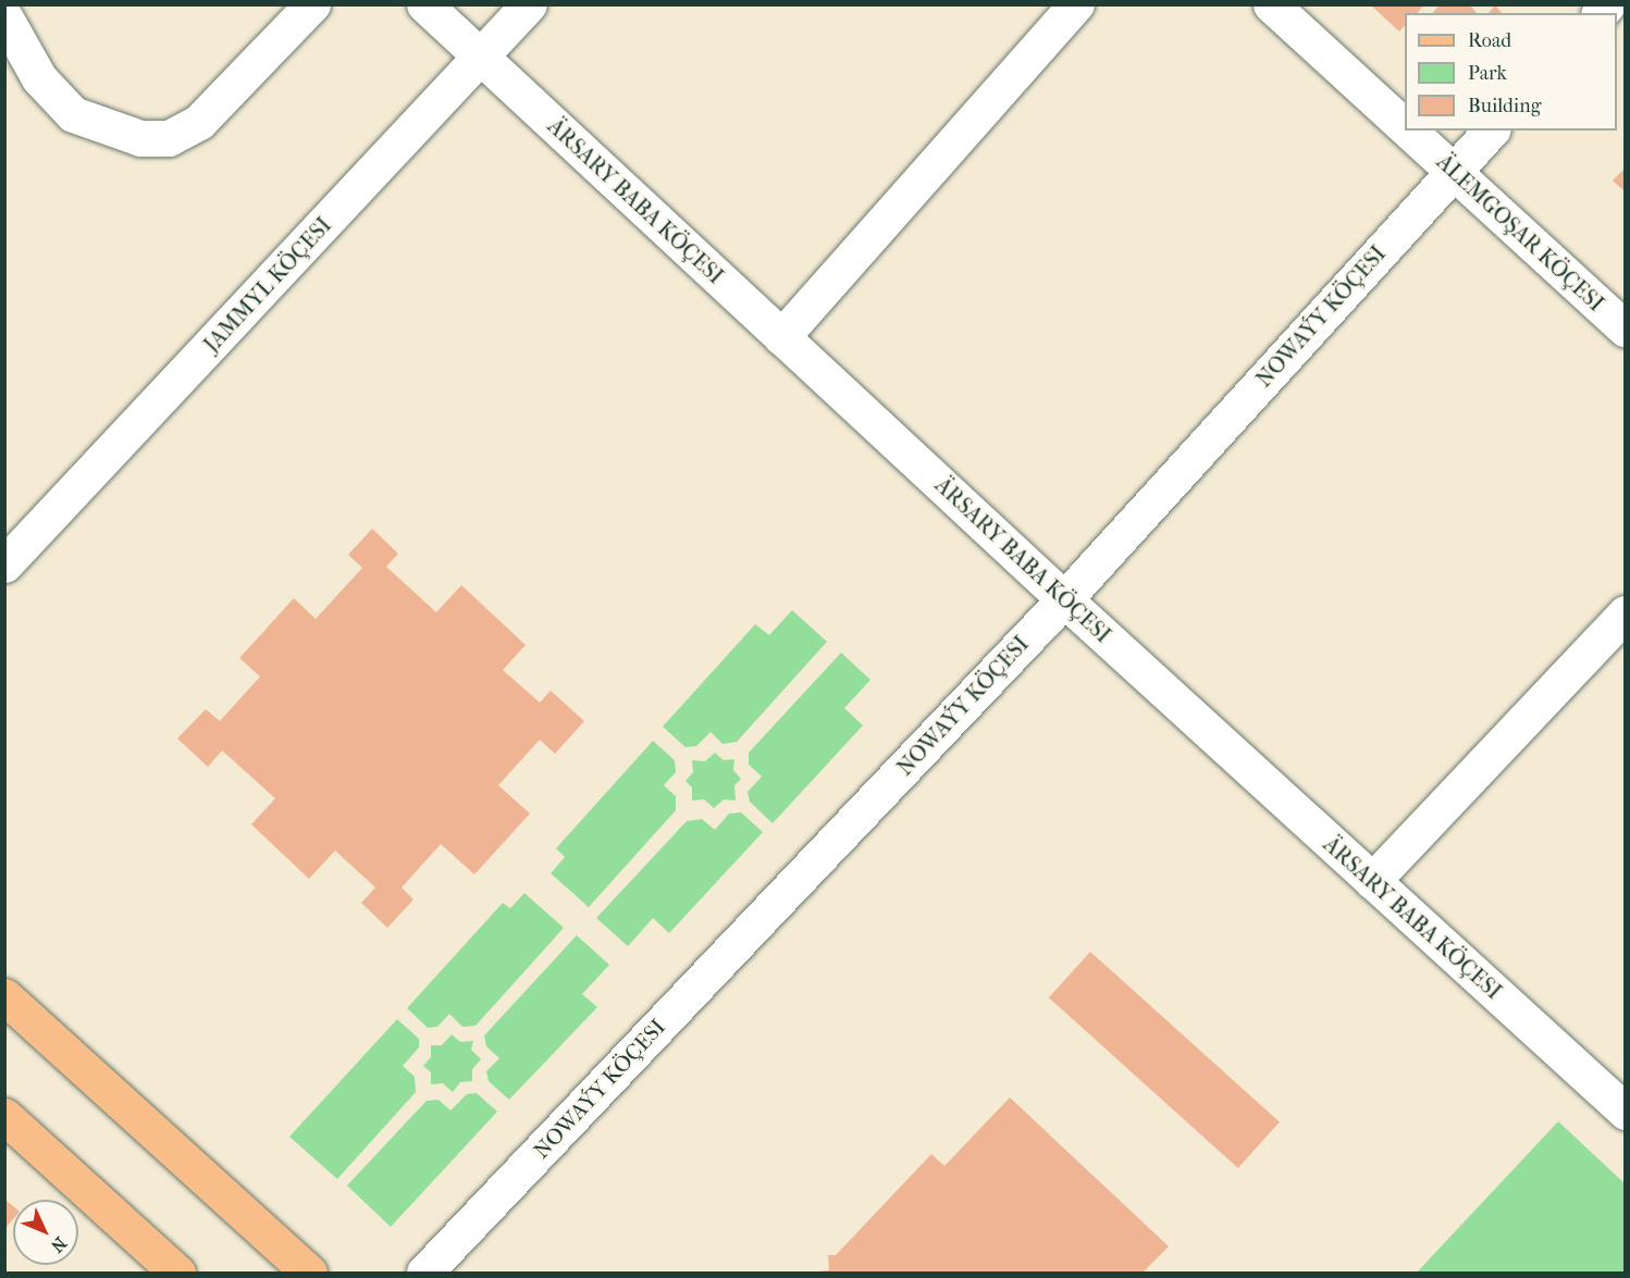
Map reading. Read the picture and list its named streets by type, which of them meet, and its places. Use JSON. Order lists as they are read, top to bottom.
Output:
{
  "streets": {
    "street": [
      "ÄRSARY BABA KÖÇESI",
      "ÄLEMGOŞAR KÖÇESI",
      "JAMMYL KÖÇESI",
      "NOWAÝY KÖÇESI"
    ]
  },
  "crossings": [
    ["ÄRSARY BABA KÖÇESI", "JAMMYL KÖÇESI"],
    ["ÄRSARY BABA KÖÇESI", "NOWAÝY KÖÇESI"],
    ["ÄLEMGOŞAR KÖÇESI", "NOWAÝY KÖÇESI"]
  ],
  "legend": ["Road", "Park", "Building"],
  "north": "bottom right"
}
